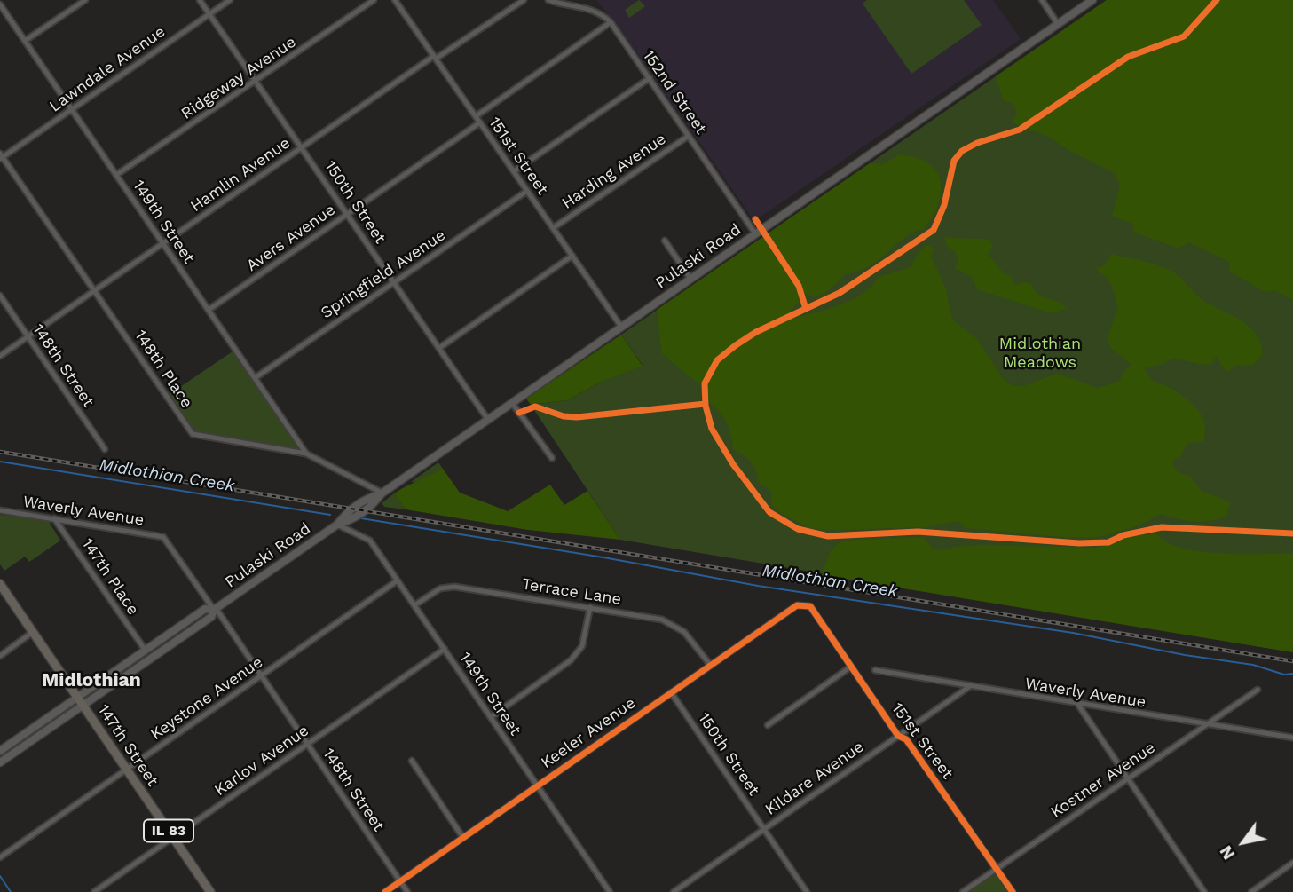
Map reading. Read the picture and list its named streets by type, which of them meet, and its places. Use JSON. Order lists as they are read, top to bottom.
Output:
{
  "streets": {
    "main road": ["Pulaski Road", "147th Street", "IL 83"],
    "street": [
      "Lawndale Avenue",
      "Ridgeway Avenue",
      "152nd Street",
      "151st Street",
      "Harding Avenue",
      "Hamlin Avenue",
      "150th Street",
      "149th Street",
      "Avers Avenue",
      "Springfield Avenue",
      "148th Street",
      "148th Place",
      "Waverly Avenue",
      "147th Place",
      "Terrace Lane",
      "Keystone Avenue",
      "Keeler Avenue",
      "Karlov Avenue",
      "Kildare Avenue",
      "Kostner Avenue"
    ]
  },
  "crossings": [
    ["Lawndale Avenue", "150th Street"],
    ["Lawndale Avenue", "149th Street"],
    ["Lawndale Avenue", "148th Place"],
    ["Ridgeway Avenue", "150th Street"],
    ["Ridgeway Avenue", "149th Street"],
    ["152nd Street", "Harding Avenue"],
    ["152nd Street", "Pulaski Road"],
    ["151st Street", "Harding Avenue"],
    ["151st Street", "Hamlin Avenue"],
    ["151st Street", "Avers Avenue"],
    ["151st Street", "Pulaski Road"],
    ["151st Street", "Springfield Avenue"],
    ["151st Street", "Keeler Avenue"],
    ["151st Street", "Kildare Avenue"],
    ["151st Street", "Kostner Avenue"],
    ["Hamlin Avenue", "150th Street"],
    ["Hamlin Avenue", "149th Street"],
    ["Hamlin Avenue", "148th Street"],
    ["Hamlin Avenue", "148th Place"],
    ["150th Street", "Avers Avenue"],
    ["150th Street", "Pulaski Road"],
    ["150th Street", "Springfield Avenue"],
    ["150th Street", "Keeler Avenue"],
    ["150th Street", "Kildare Avenue"],
    ["149th Street", "Avers Avenue"],
    ["149th Street", "Pulaski Road"],
    ["149th Street", "Springfield Avenue"],
    ["149th Street", "148th Place"],
    ["149th Street", "Terrace Lane"],
    ["149th Street", "Keystone Avenue"],
    ["149th Street", "Keeler Avenue"],
    ["149th Street", "Karlov Avenue"],
    ["Pulaski Road", "148th Street"],
    ["Pulaski Road", "148th Place"],
    ["Pulaski Road", "147th Place"],
    ["Pulaski Road", "147th Street"],
    ["148th Street", "Waverly Avenue"],
    ["148th Street", "Keystone Avenue"],
    ["148th Street", "Keeler Avenue"],
    ["148th Street", "Karlov Avenue"],
    ["Waverly Avenue", "147th Place"],
    ["Waverly Avenue", "Kildare Avenue"],
    ["Waverly Avenue", "Kostner Avenue"],
    ["Terrace Lane", "Keeler Avenue"],
    ["Keystone Avenue", "147th Street"],
    ["147th Street", "Karlov Avenue"]
  ],
  "districts": ["Midlothian"],
  "water": ["Midlothian Creek"],
  "parks": ["Midlothian Meadows"],
  "north": "bottom left"
}
